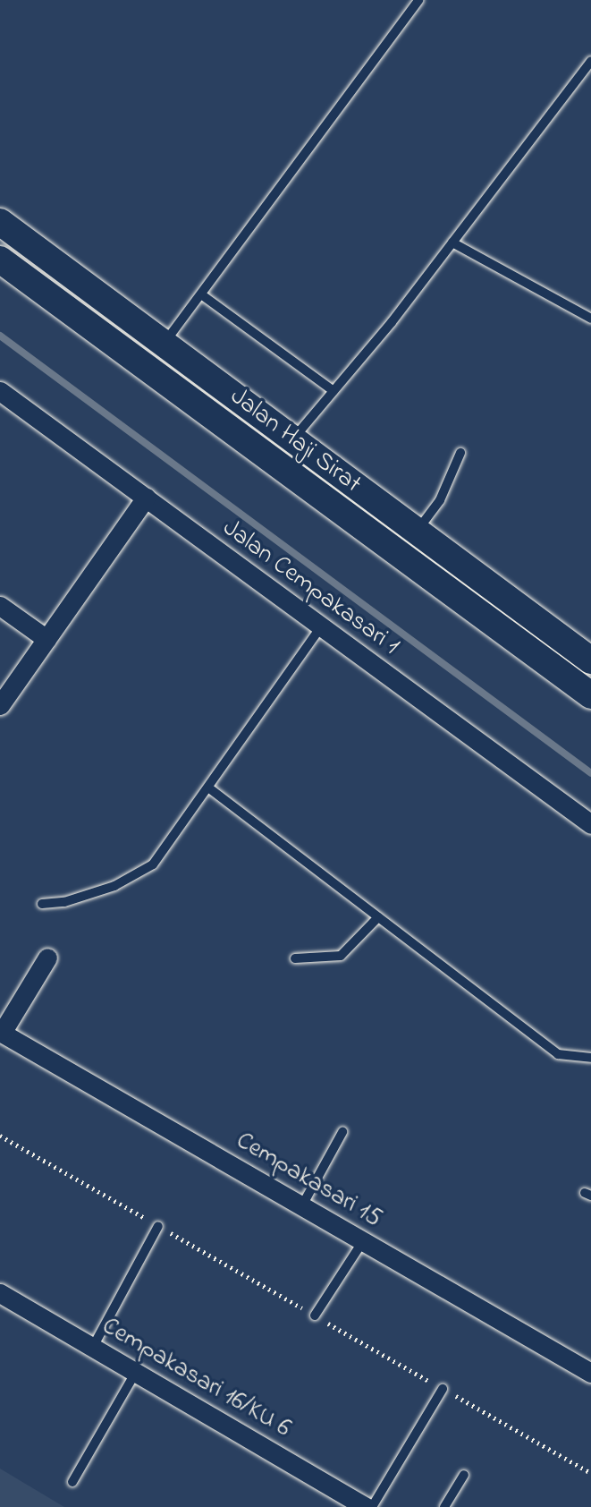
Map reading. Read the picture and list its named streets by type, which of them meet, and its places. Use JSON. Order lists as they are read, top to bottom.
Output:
{
  "streets": {
    "main road": ["Jalan Haji Sirat"],
    "street": ["Jalan Cempakasari 1", "Cempakasari 15", "Cempakasari 16/KU 6"]
  }
}
